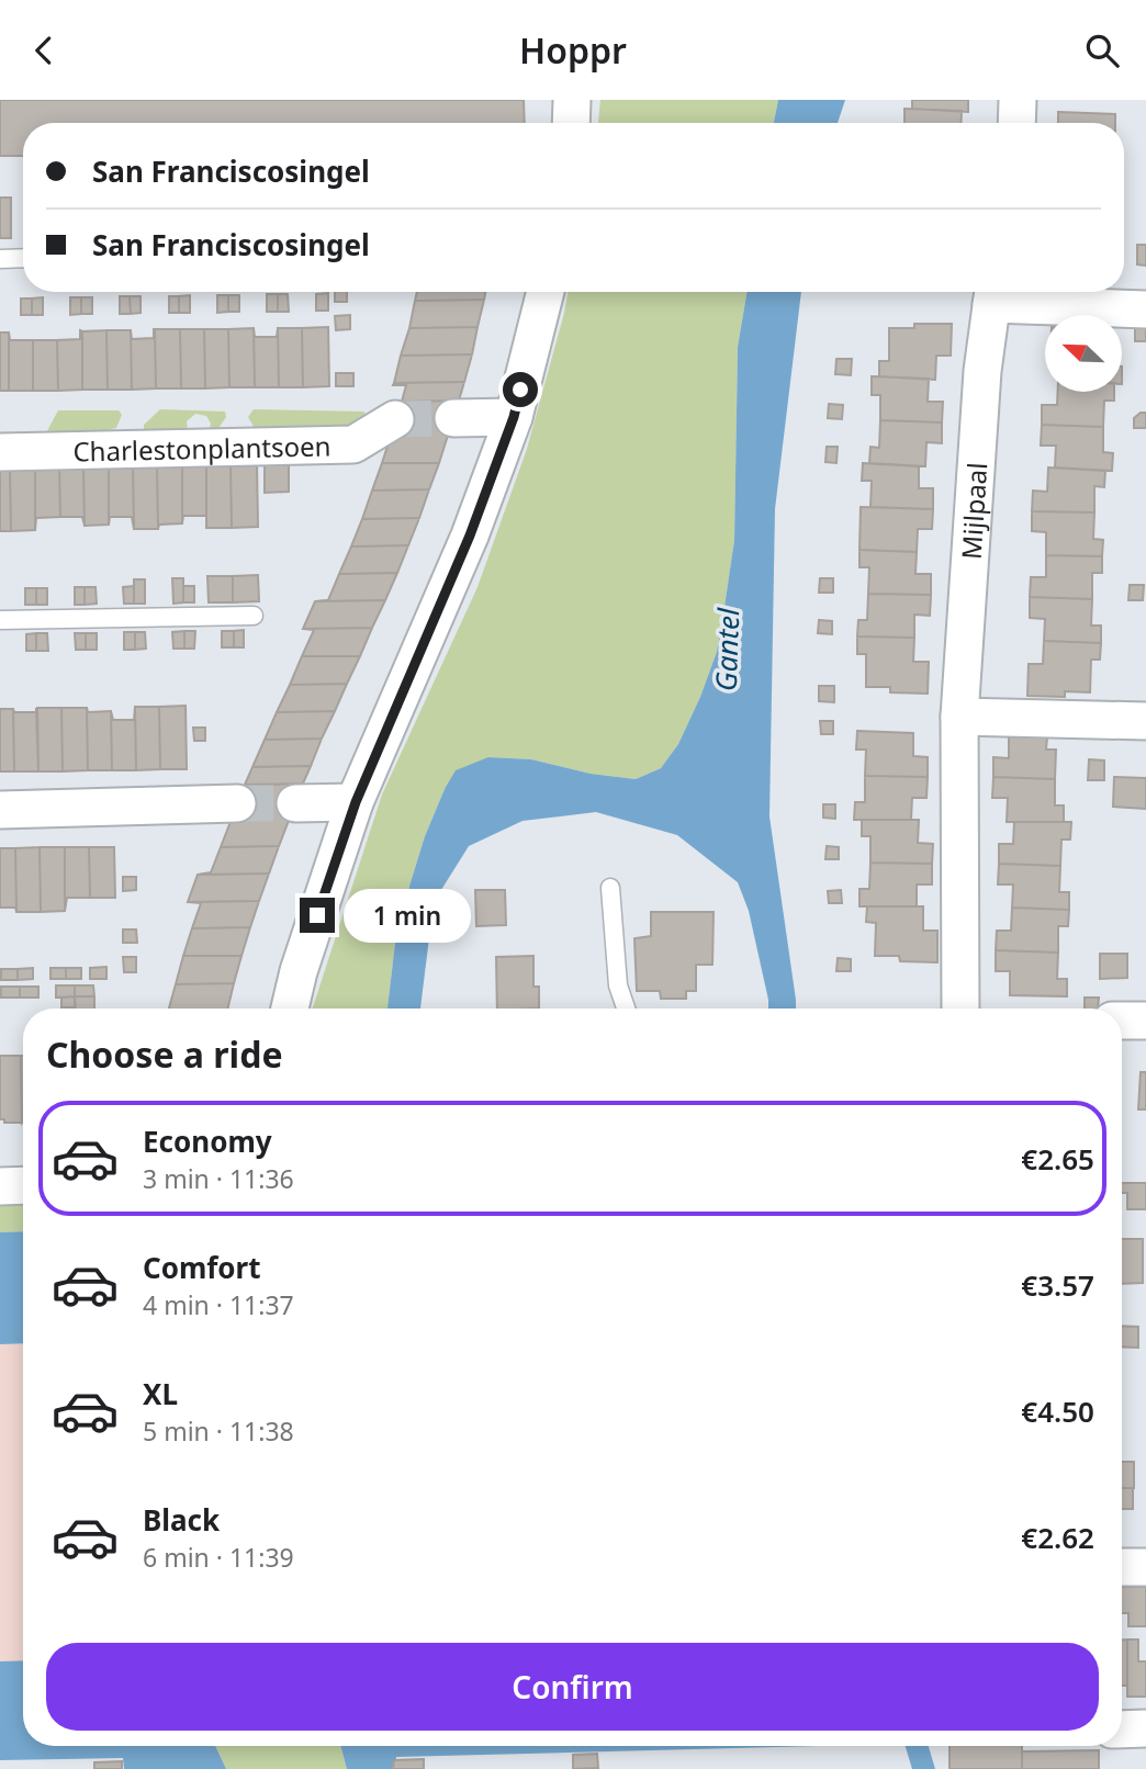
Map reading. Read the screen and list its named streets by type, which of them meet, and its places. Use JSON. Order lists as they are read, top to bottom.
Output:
{
  "streets": {
    "street": ["Charlestonplantsoen", "Mijlpaal"]
  },
  "water": ["Gantel"],
  "north": "top left",
  "page": {
    "header": "Hoppr",
    "banner": ["San Franciscosingel", "San Franciscosingel"],
    "bubble": "1 min",
    "heading": "Choose a ride",
    "list": [
      {
        "name": "Economy",
        "note": "3 min · 11:36",
        "value": "€2.65"
      },
      {
        "name": "Comfort",
        "note": "4 min · 11:37",
        "value": "€3.57"
      },
      {
        "name": "XL",
        "note": "5 min · 11:38",
        "value": "€4.50"
      },
      {
        "name": "Black",
        "note": "6 min · 11:39",
        "value": "€2.62"
      }
    ],
    "buttons": "Confirm"
  }
}
